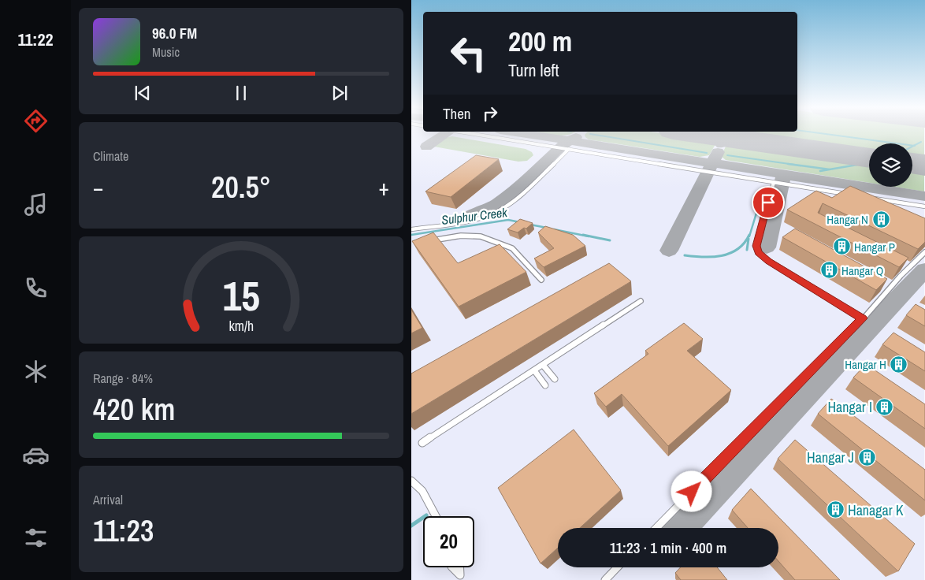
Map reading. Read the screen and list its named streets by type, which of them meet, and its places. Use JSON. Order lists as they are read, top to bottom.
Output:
{
  "water": ["Sulphur Creek"],
  "places": {
    "building": [
      "Hangar N",
      "Hangar P",
      "Hangar Q",
      "Hangar H",
      "Hangar I",
      "Hangar J",
      "Hanagar K"
    ]
  },
  "page": {
    "tabs": "11:22",
    "turn": ["200 m", "Turn left"],
    "song": ["96.0 FM", "Music"],
    "then": "Then",
    "tile": [
      "Climate",
      ["Range · 84%", "420 km"],
      ["Arrival", "11:23"]
    ],
    "heat": ["−", "20.5°", "+"],
    "limit": "20",
    "trip": "11:23 · 1 min · 400 m",
    "gauge": ["15", "km/h"]
  }
}
